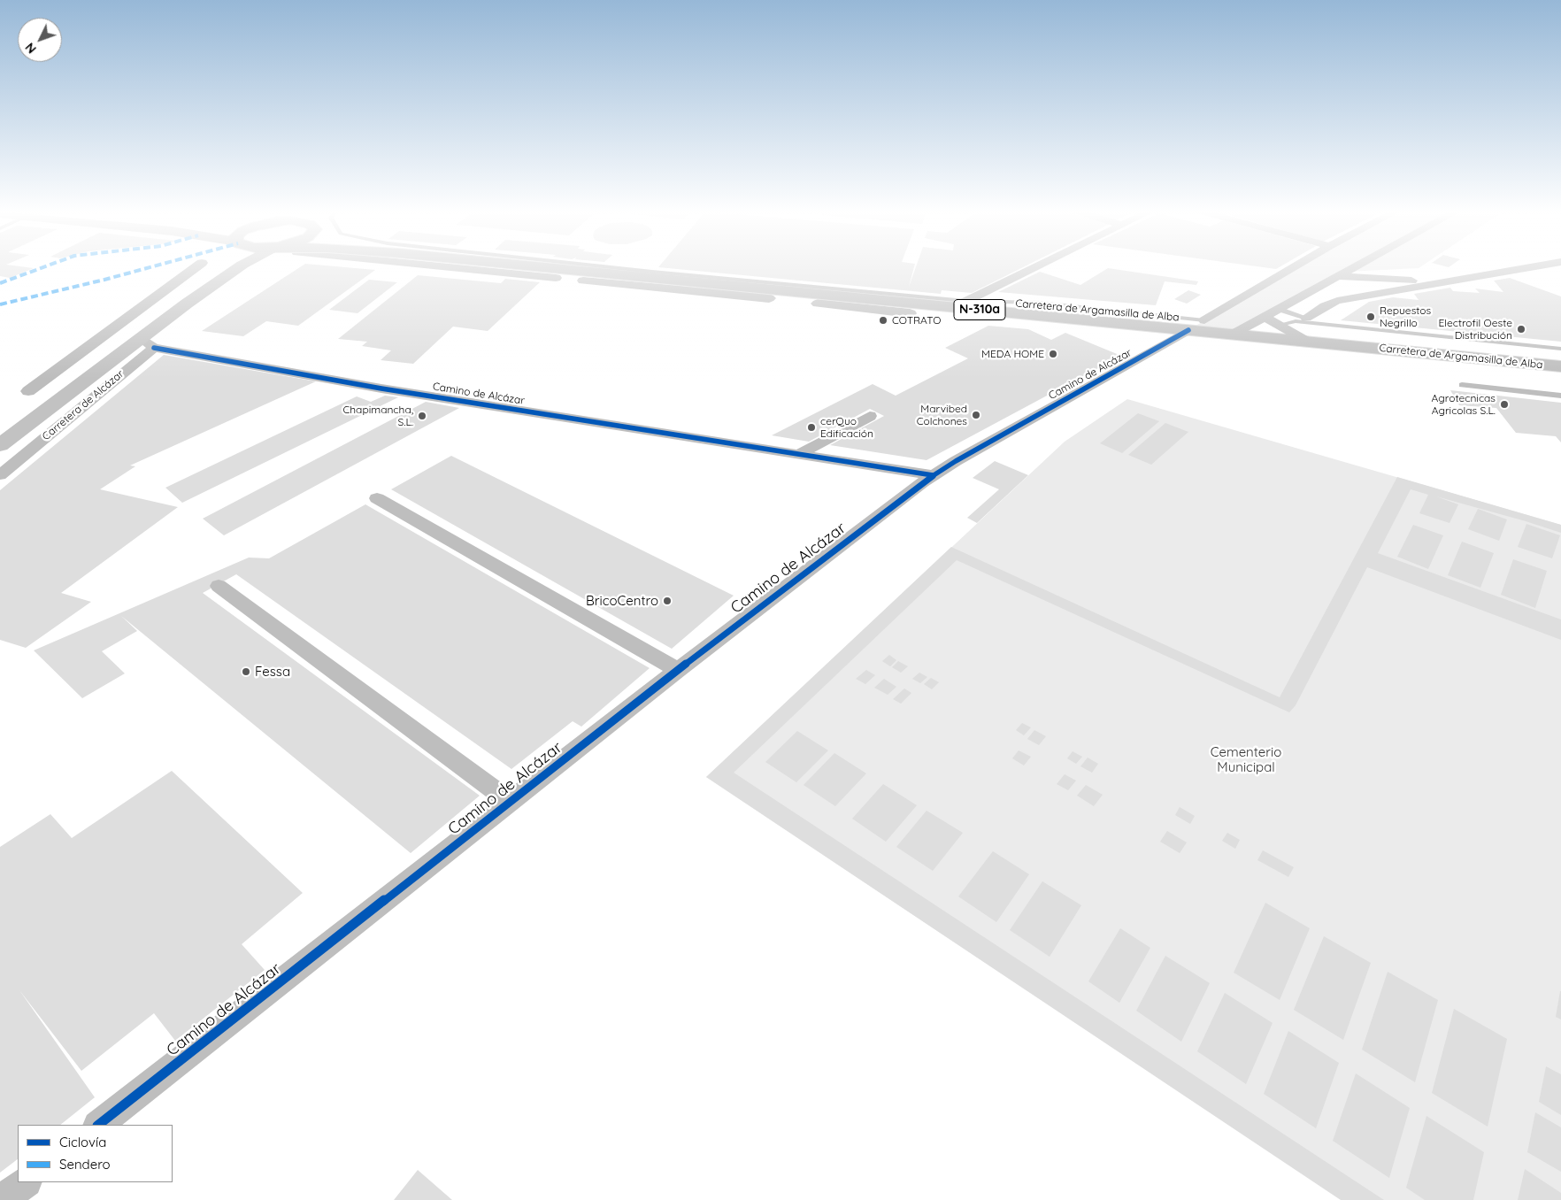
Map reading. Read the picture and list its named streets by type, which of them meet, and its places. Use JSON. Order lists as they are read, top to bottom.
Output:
{
  "streets": {
    "highway": ["N-310a", "Carretera de Argamasilla de Alba"],
    "street": ["Camino de Alcázar", "Carretera de Alcázar"]
  },
  "crossings": [
    ["Carretera de Argamasilla de Alba", "Camino de Alcázar"],
    ["Camino de Alcázar", "Carretera de Alcázar"]
  ],
  "parks": ["Cementerio Municipal"],
  "places": [
    "Repuestos Negrillo",
    "COTRATO",
    "Electrofil Oeste Distribución",
    "MEDA HOME",
    "Agrotecnicas Agricolas S.L.",
    "Marvibed Colchones",
    "Chapimancha, S.L.",
    "cerQuo Edificación",
    "BricoCentro",
    "Fessa"
  ],
  "legend": ["Ciclovía", "Sendero"],
  "north": "bottom left"
}
